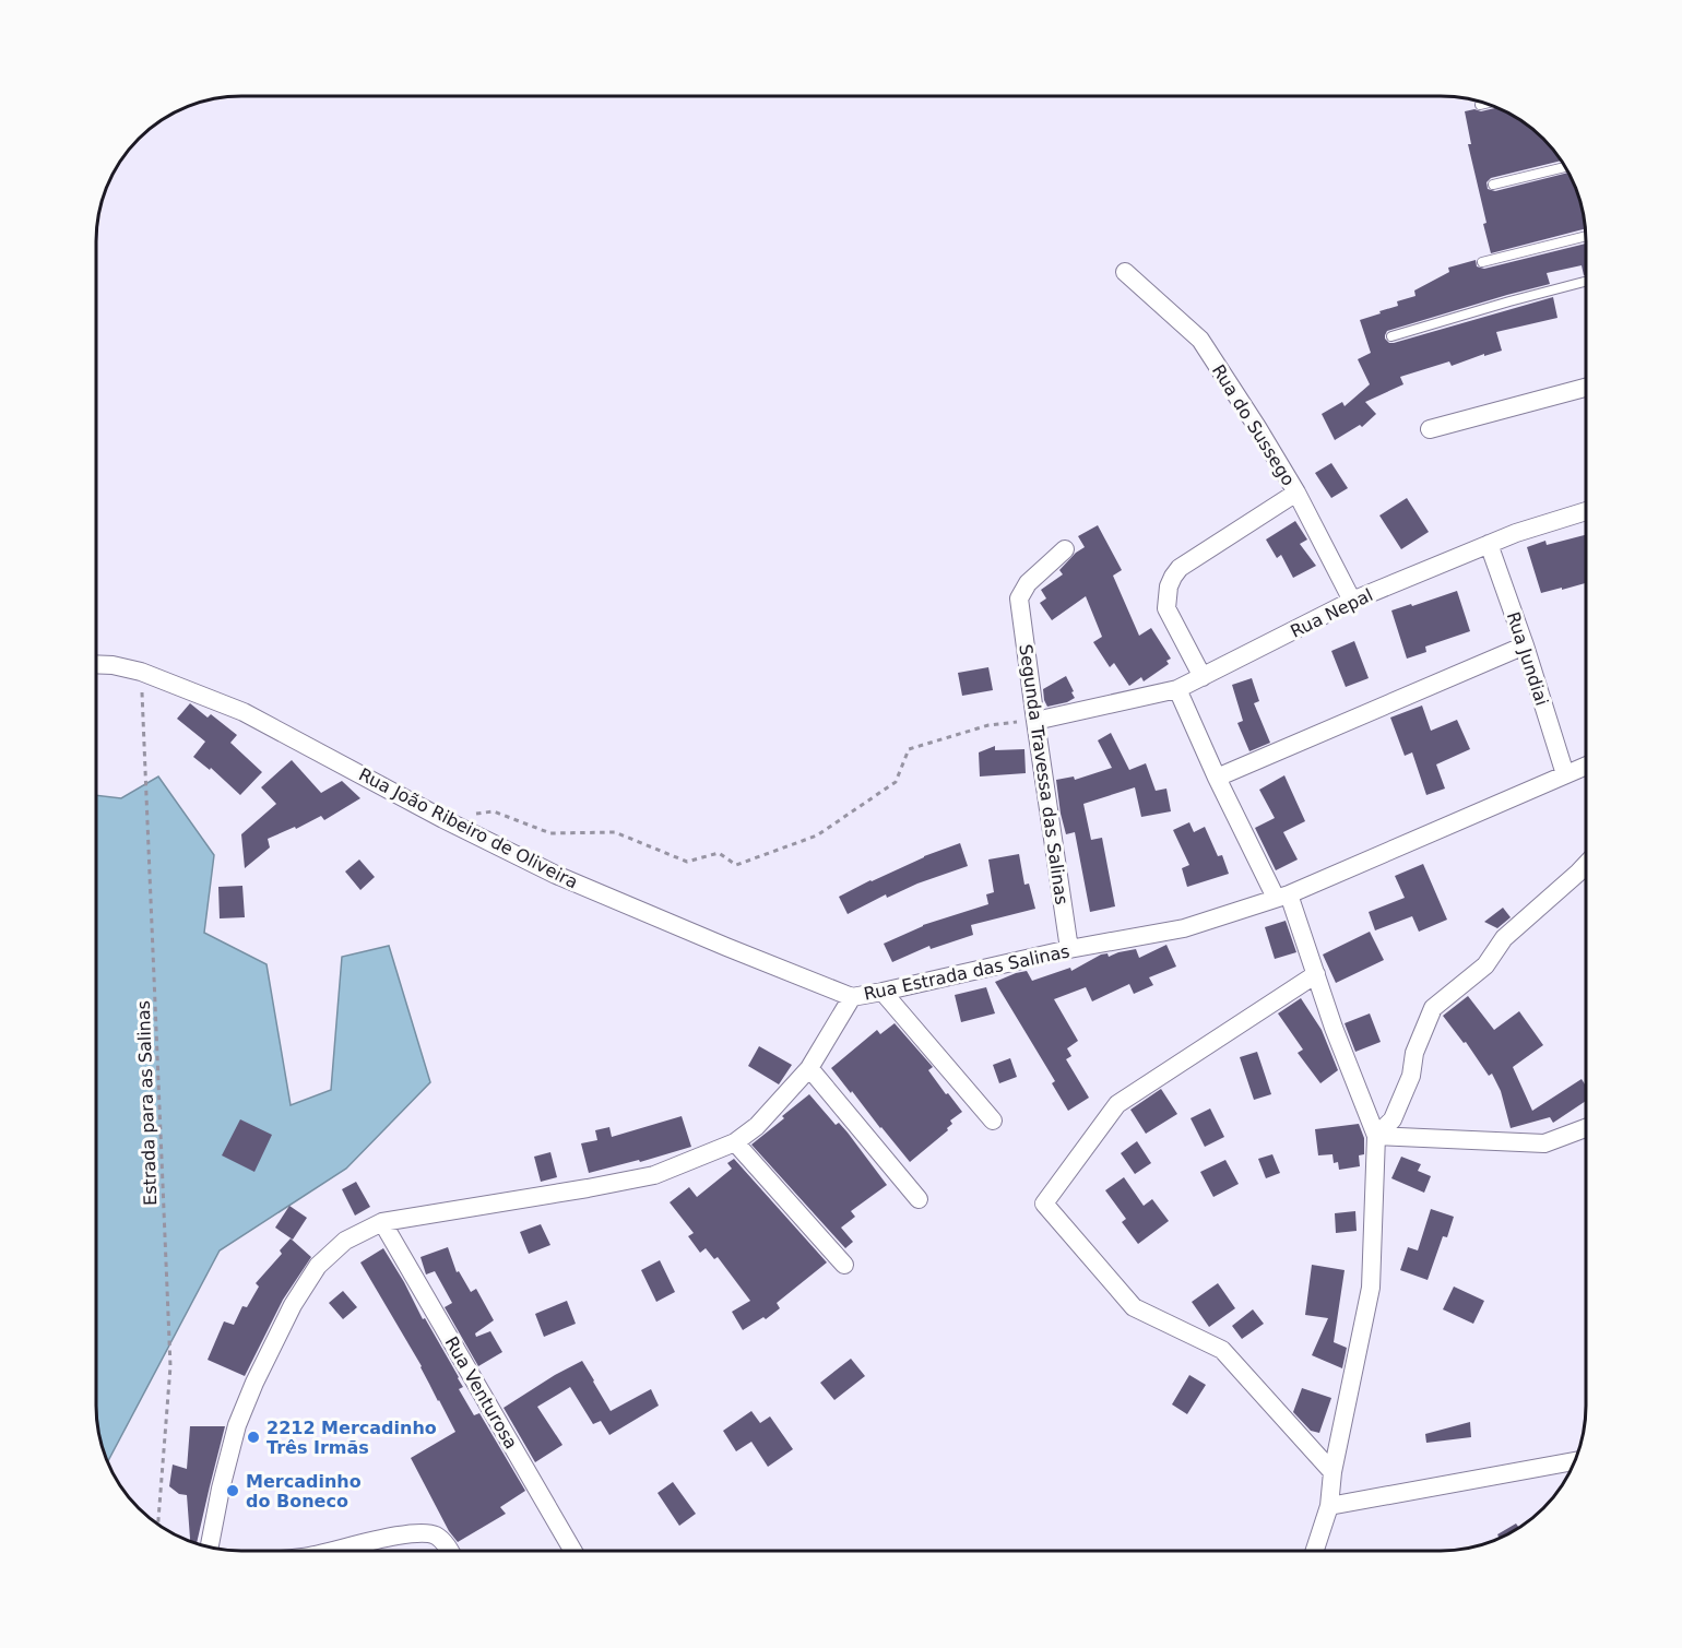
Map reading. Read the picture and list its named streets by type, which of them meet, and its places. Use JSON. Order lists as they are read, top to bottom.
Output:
{
  "streets": {
    "street": [
      "Rua do Sussego",
      "Rua Nepal",
      "Rua Jundiai",
      "Segunda Travessa das Salinas",
      "Rua João Ribeiro de Oliveira",
      "Rua Estrada das Salinas",
      "Rua Venturosa"
    ],
    "path": ["Estrada para as Salinas"]
  },
  "crossings": [
    ["Rua do Sussego", "Rua Nepal"],
    ["Rua Nepal", "Rua Jundiai"],
    ["Rua Jundiai", "Rua Estrada das Salinas"],
    ["Segunda Travessa das Salinas", "Rua Estrada das Salinas"],
    ["Rua João Ribeiro de Oliveira", "Rua Estrada das Salinas"],
    ["Rua João Ribeiro de Oliveira", "Estrada para as Salinas"],
    ["Rua Estrada das Salinas", "Rua Venturosa"]
  ],
  "places": ["2212 Mercadinho Três Irmãs", "Mercadinho do Boneco"]
}
